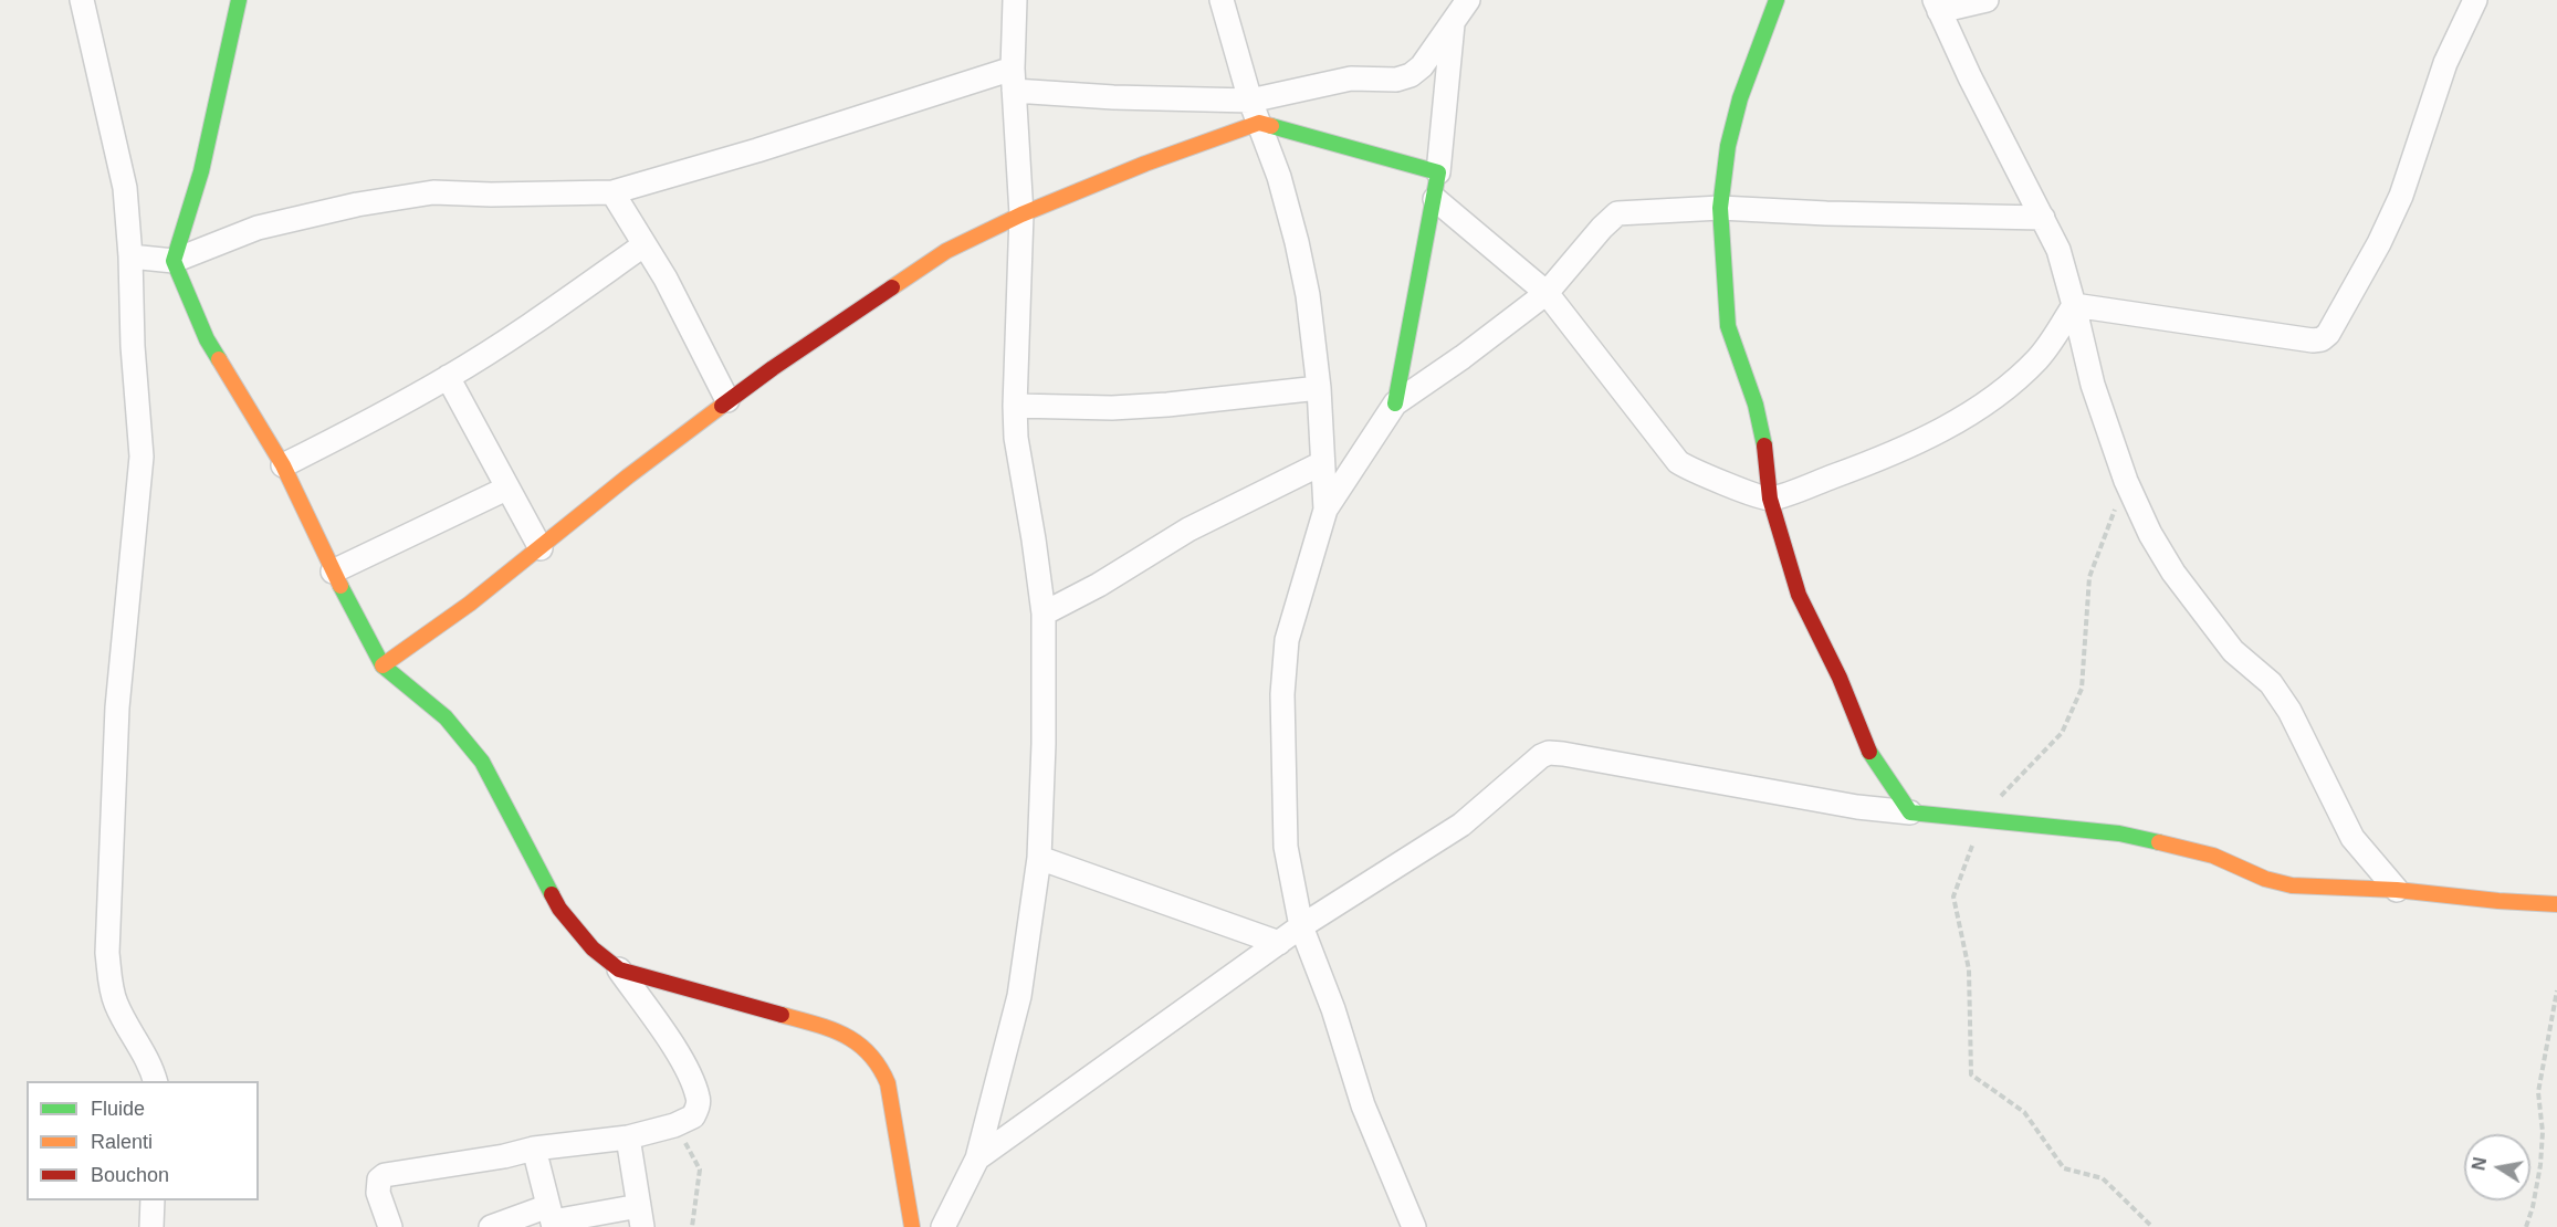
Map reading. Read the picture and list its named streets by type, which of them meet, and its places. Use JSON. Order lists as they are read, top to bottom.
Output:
{
  "legend": ["Fluide", "Ralenti", "Bouchon"],
  "north": "left"
}
